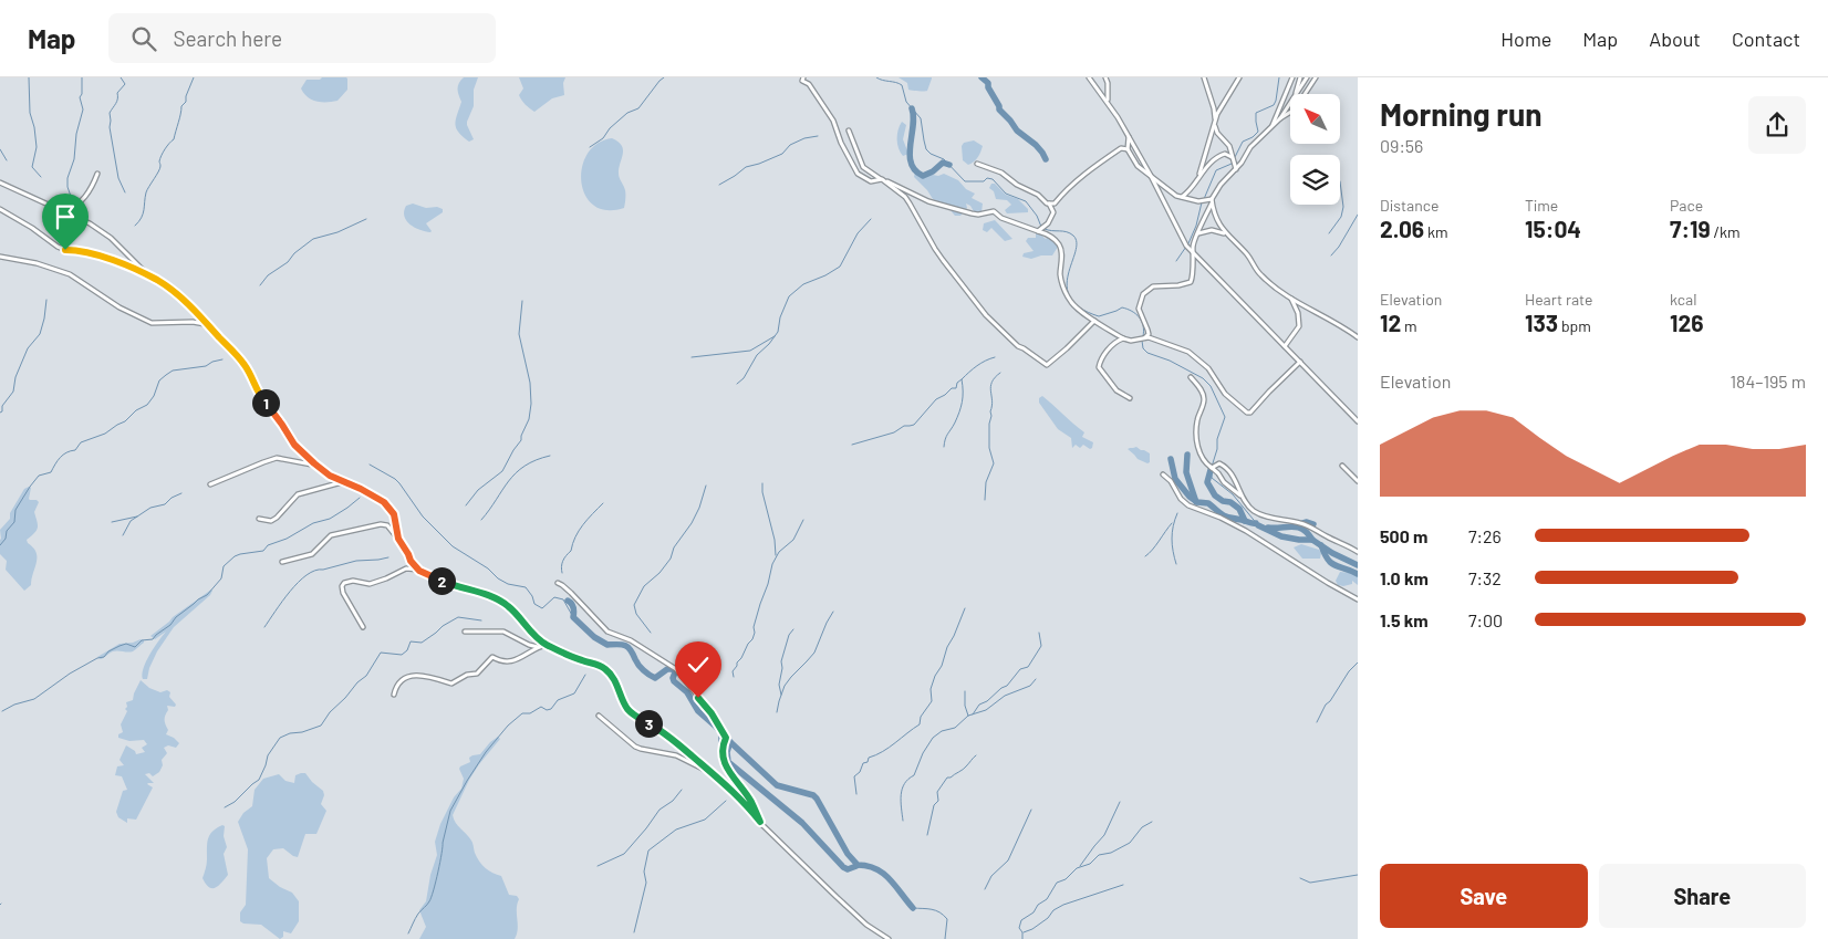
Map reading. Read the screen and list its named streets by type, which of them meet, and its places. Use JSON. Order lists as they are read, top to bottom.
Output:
{
  "north": "top left",
  "page": {
    "header": "Map",
    "search": "Search here",
    "nav": [
      "Home",
      "Map",
      "About",
      "Contact"
    ],
    "heading": ["Morning run", "09:56"],
    "stats": [
      ["Distance", "2.06 km"],
      ["Time", "15:04"],
      ["Pace", "7:19 /km"],
      ["Elevation", "12 m"],
      ["Heart rate", "133 bpm"],
      ["kcal", "126"]
    ],
    "chart": ["Elevation", "184–195 m"],
    "pins": ["1", "2", "3"],
    "list": [
      {
        "name": "500 m",
        "note": "7:26"
      },
      {
        "name": "1.0 km",
        "note": "7:32"
      },
      {
        "name": "1.5 km",
        "note": "7:00"
      }
    ],
    "buttons": ["Save", "Share"]
  }
}
